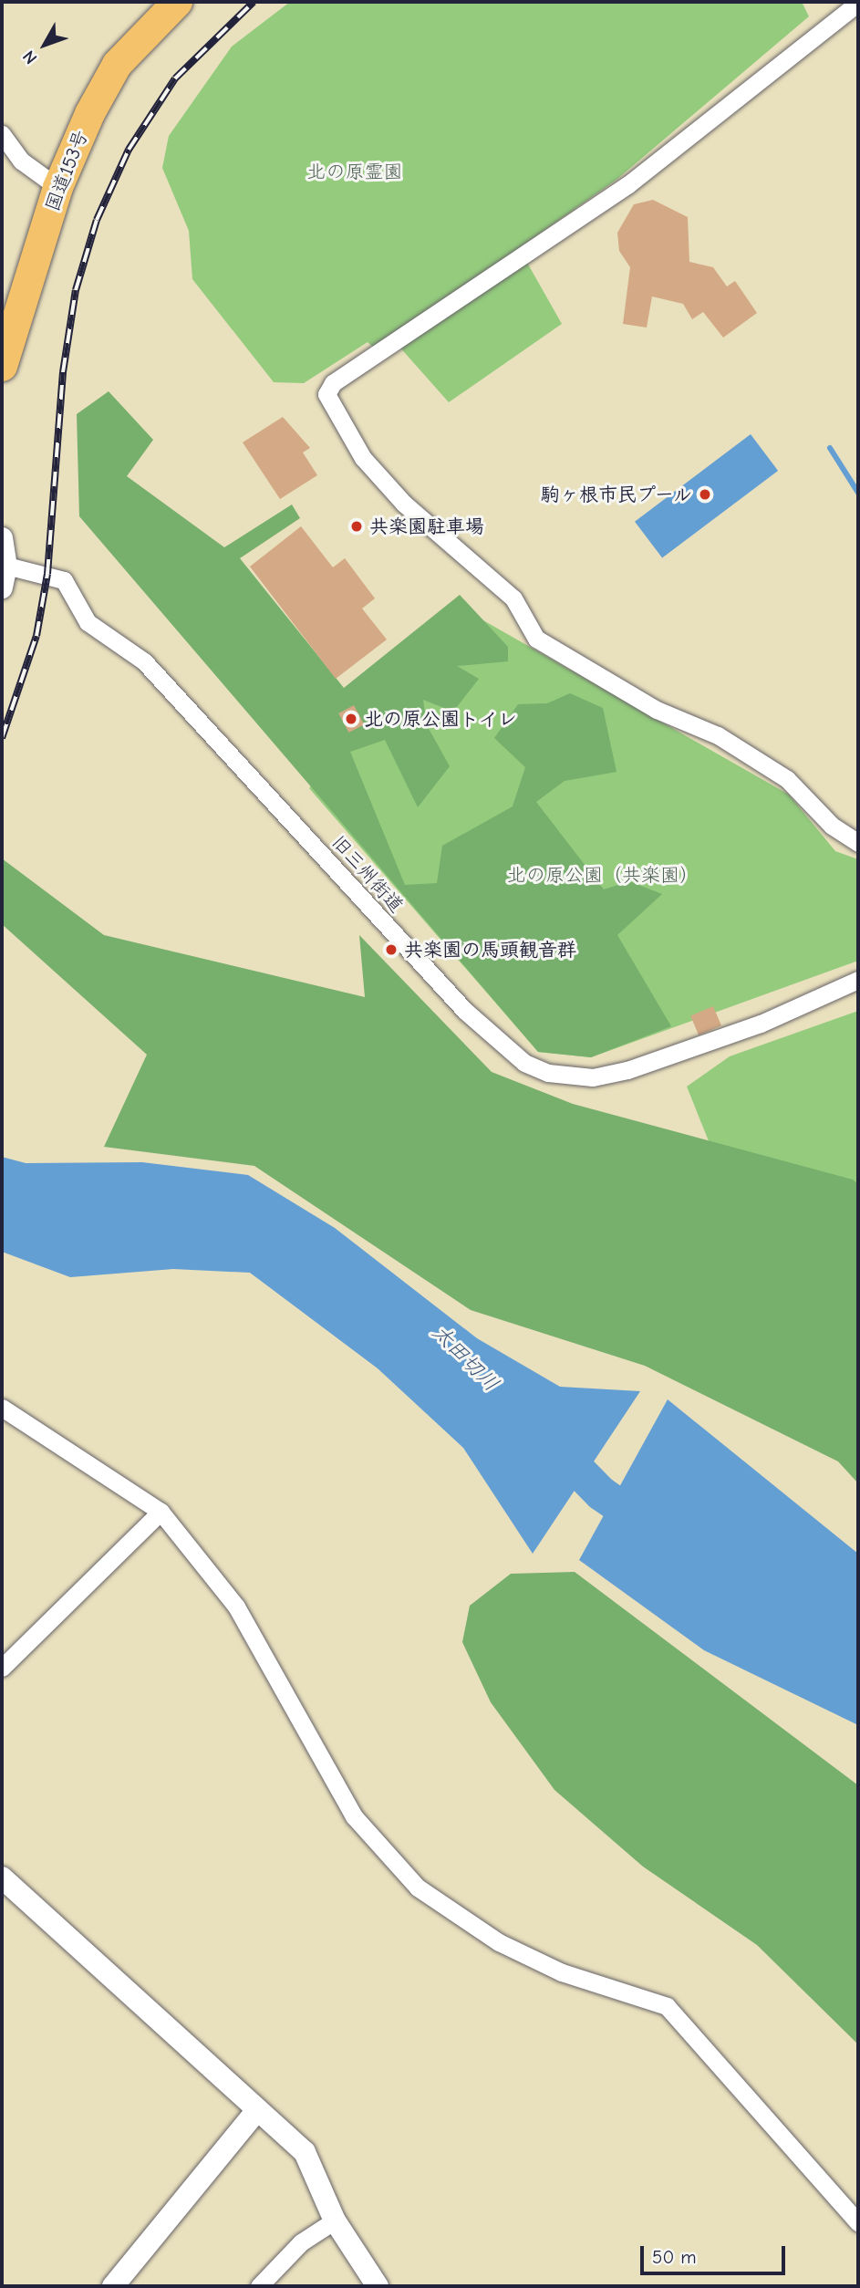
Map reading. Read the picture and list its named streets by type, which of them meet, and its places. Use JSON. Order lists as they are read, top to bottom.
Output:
{
  "streets": {
    "highway": ["国道153号"],
    "street": ["旧三州街道"]
  },
  "water": ["太田切川"],
  "parks": ["北の原霊園", "北の原公園（共楽園）"],
  "places": [
    "駒ヶ根市民プール",
    "共楽園駐車場",
    "北の原公園トイレ",
    "共楽園の馬頭観音群"
  ],
  "scale_bar": "50 m",
  "north": "bottom left"
}
